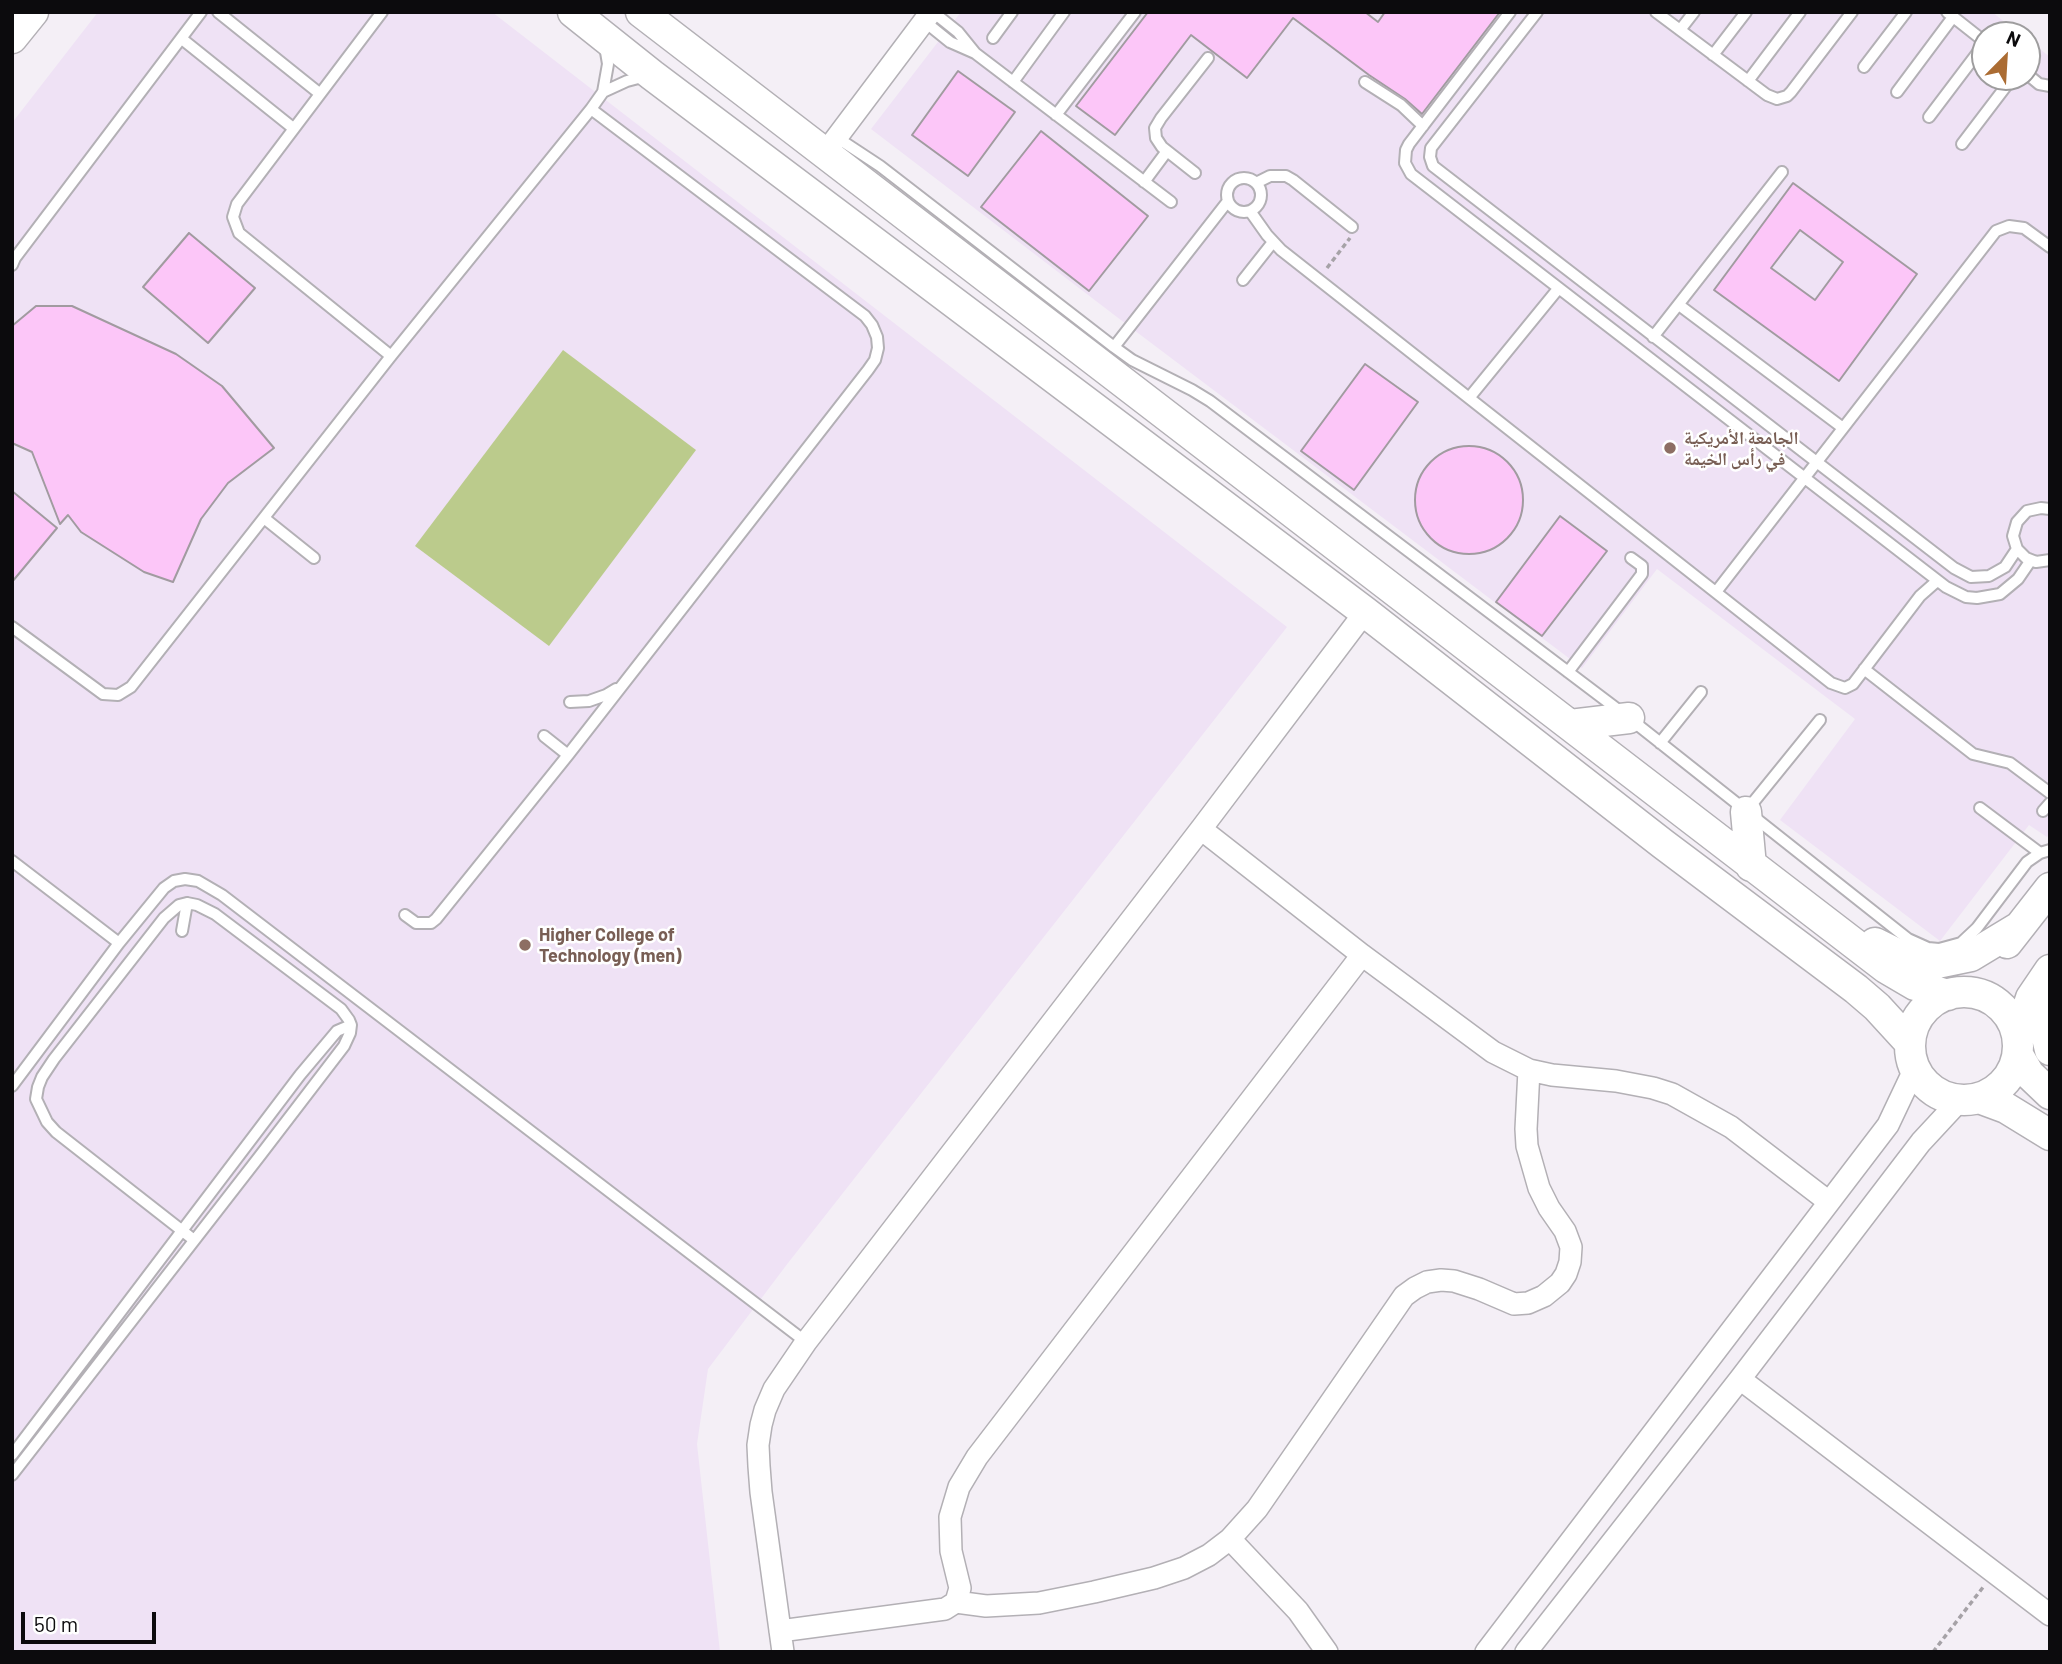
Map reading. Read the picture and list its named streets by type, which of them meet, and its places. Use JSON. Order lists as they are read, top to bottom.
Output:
{
  "places": ["الجامعة الأمريكية في رأس الخيمة", "Higher College of Technology (men)"],
  "scale_bar": "50 m",
  "north": "top right"
}
